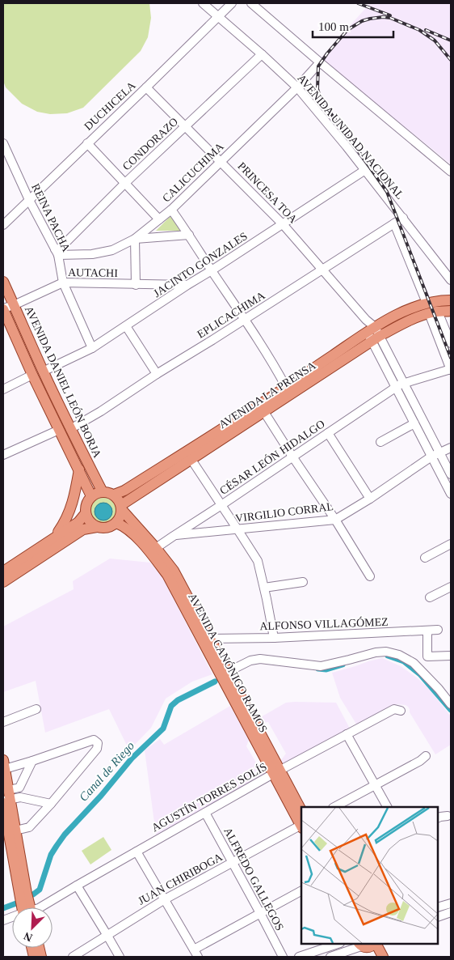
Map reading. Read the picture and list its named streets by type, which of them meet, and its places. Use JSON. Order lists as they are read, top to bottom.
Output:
{
  "streets": {
    "main road": ["AVENIDA DANIEL LEÓN BORJA", "AVENIDA LA PRENSA", "AVENIDA CANÓNIGO RAMOS"],
    "street": [
      "DUCHICELA",
      "AVENIDA UNIDAD NACIONAL",
      "CONDORAZO",
      "CALICUCHIMA",
      "PRINCESA TOA",
      "REINA PACHA",
      "JACINTO GONZALES",
      "AUTACHI",
      "EPLICACHIMA",
      "CÉSAR LEÓN HIDALGO",
      "VIRGILIO CORRAL",
      "ALFONSO VILLAGÓMEZ",
      "AGUSTÍN TORRES SOLÍS",
      "JUAN CHIRIBOGA",
      "ALFREDO GALLEGOS"
    ]
  },
  "crossings": [
    ["DUCHICELA", "AVENIDA UNIDAD NACIONAL"],
    ["DUCHICELA", "PRINCESA TOA"],
    ["DUCHICELA", "REINA PACHA"],
    ["AVENIDA UNIDAD NACIONAL", "CONDORAZO"],
    ["AVENIDA UNIDAD NACIONAL", "CALICUCHIMA"],
    ["AVENIDA UNIDAD NACIONAL", "JACINTO GONZALES"],
    ["AVENIDA UNIDAD NACIONAL", "EPLICACHIMA"],
    ["CONDORAZO", "CALICUCHIMA"],
    ["CONDORAZO", "PRINCESA TOA"],
    ["CONDORAZO", "REINA PACHA"],
    ["CALICUCHIMA", "PRINCESA TOA"],
    ["CALICUCHIMA", "REINA PACHA"],
    ["PRINCESA TOA", "JACINTO GONZALES"],
    ["PRINCESA TOA", "EPLICACHIMA"],
    ["PRINCESA TOA", "AVENIDA LA PRENSA"],
    ["REINA PACHA", "JACINTO GONZALES"],
    ["REINA PACHA", "AUTACHI"],
    ["JACINTO GONZALES", "AUTACHI"],
    ["JACINTO GONZALES", "AVENIDA DANIEL LEÓN BORJA"],
    ["AUTACHI", "AVENIDA DANIEL LEÓN BORJA"],
    ["EPLICACHIMA", "AVENIDA DANIEL LEÓN BORJA"],
    ["AVENIDA DANIEL LEÓN BORJA", "AVENIDA LA PRENSA"],
    ["AVENIDA DANIEL LEÓN BORJA", "AVENIDA CANÓNIGO RAMOS"],
    ["AVENIDA LA PRENSA", "AVENIDA CANÓNIGO RAMOS"],
    ["CÉSAR LEÓN HIDALGO", "VIRGILIO CORRAL"],
    ["CÉSAR LEÓN HIDALGO", "AVENIDA CANÓNIGO RAMOS"],
    ["ALFONSO VILLAGÓMEZ", "AVENIDA CANÓNIGO RAMOS"],
    ["AVENIDA CANÓNIGO RAMOS", "AGUSTÍN TORRES SOLÍS"],
    ["AGUSTÍN TORRES SOLÍS", "ALFREDO GALLEGOS"],
    ["JUAN CHIRIBOGA", "ALFREDO GALLEGOS"]
  ],
  "water": ["Canal de Riego"],
  "scale_bar": "100 m",
  "north": "bottom left"
}
